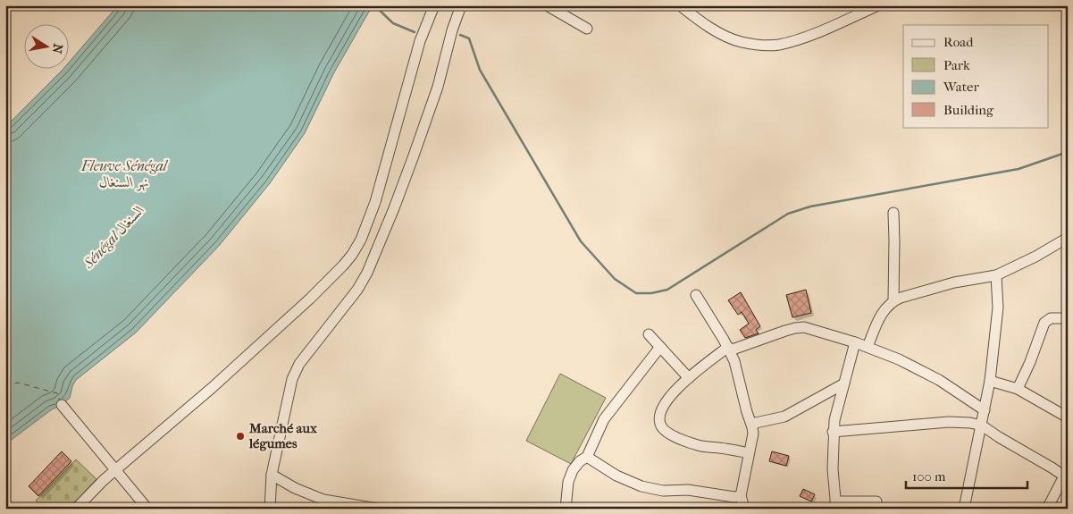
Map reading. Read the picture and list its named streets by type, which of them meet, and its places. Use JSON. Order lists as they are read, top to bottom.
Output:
{
  "water": ["Fleuve Sénégal نهر السنغال", "Sénégal السنغال"],
  "places": ["Marché aux légumes"],
  "legend": [
    "Road",
    "Park",
    "Water",
    "Building"
  ],
  "scale_bar": "100 m",
  "north": "right"
}
